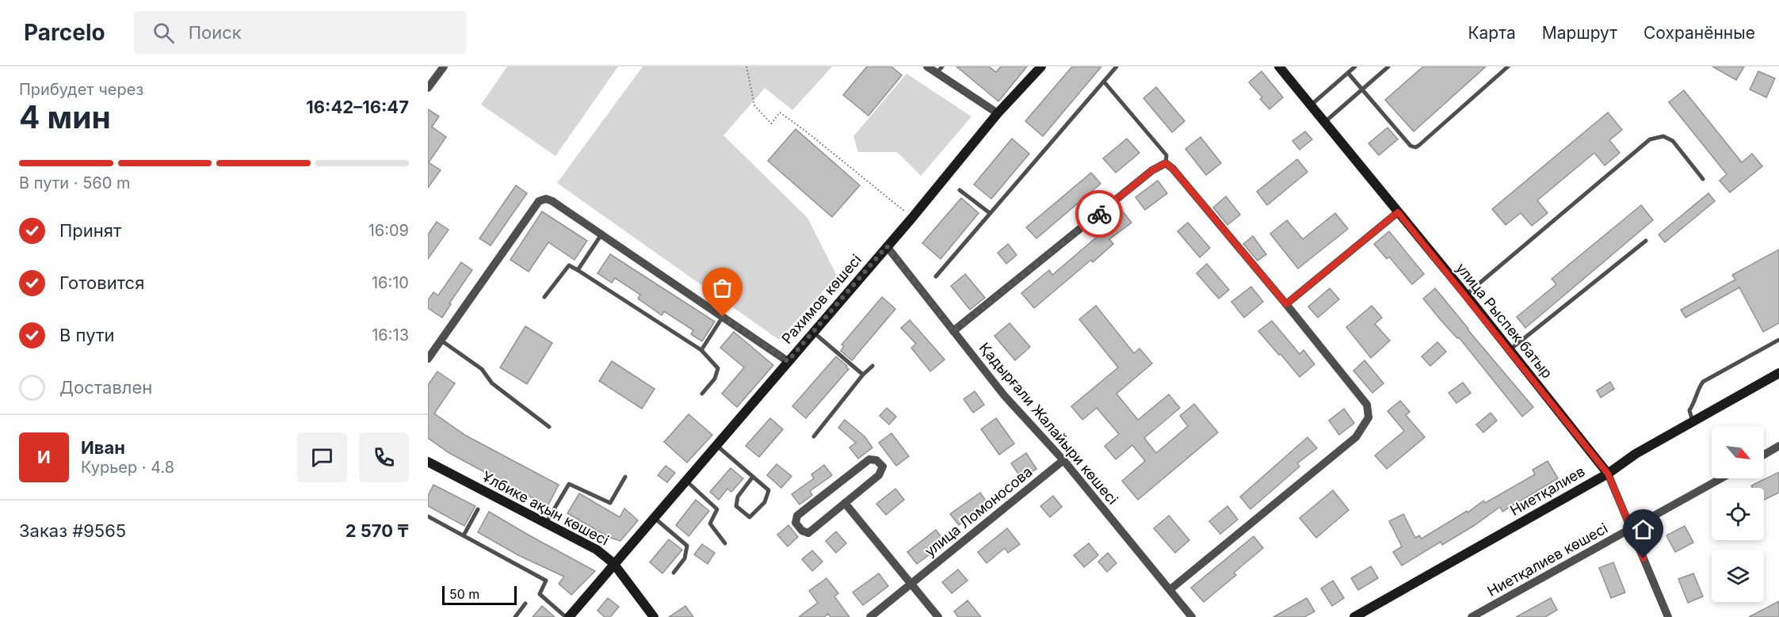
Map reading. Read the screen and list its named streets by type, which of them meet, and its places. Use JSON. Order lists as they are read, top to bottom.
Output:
{
  "streets": {
    "street": [
      "Рахимов көшесі",
      "улица Рыспек батыр",
      "Қадырғали Жалайыри көшесі",
      "Ниетқалиев",
      "Ұлбике ақын көшесі",
      "улица Ломоносова",
      "Ниетқалиев көшесі"
    ]
  },
  "crossings": [
    ["Рахимов көшесі", "Қадырғали Жалайыри көшесі"],
    ["Рахимов көшесі", "Ұлбике ақын көшесі"],
    ["улица Рыспек батыр", "Ниетқалиев"],
    ["улица Рыспек батыр", "Ниетқалиев көшесі"],
    ["Қадырғали Жалайыри көшесі", "улица Ломоносова"]
  ],
  "scale_bar": "50 m",
  "north": "bottom right",
  "page": {
    "header": "Parcelo",
    "search": "Поиск",
    "nav": ["Карта", "Маршрут", "Сохранённые"],
    "heading": ["4 мин", "Прибудет через", "16:42–16:47"],
    "panel": [
      "Иван",
      "Курьер · 4.8",
      "Заказ #9565",
      "2 570 ₸"
    ],
    "bar": "В пути · 560 m",
    "list": [
      ["Принят", "16:09"],
      ["Готовится", "16:10"],
      ["В пути", "16:13"],
      "Доставлен"
    ],
    "round": "И",
    "scale": "50 m"
  }
}
